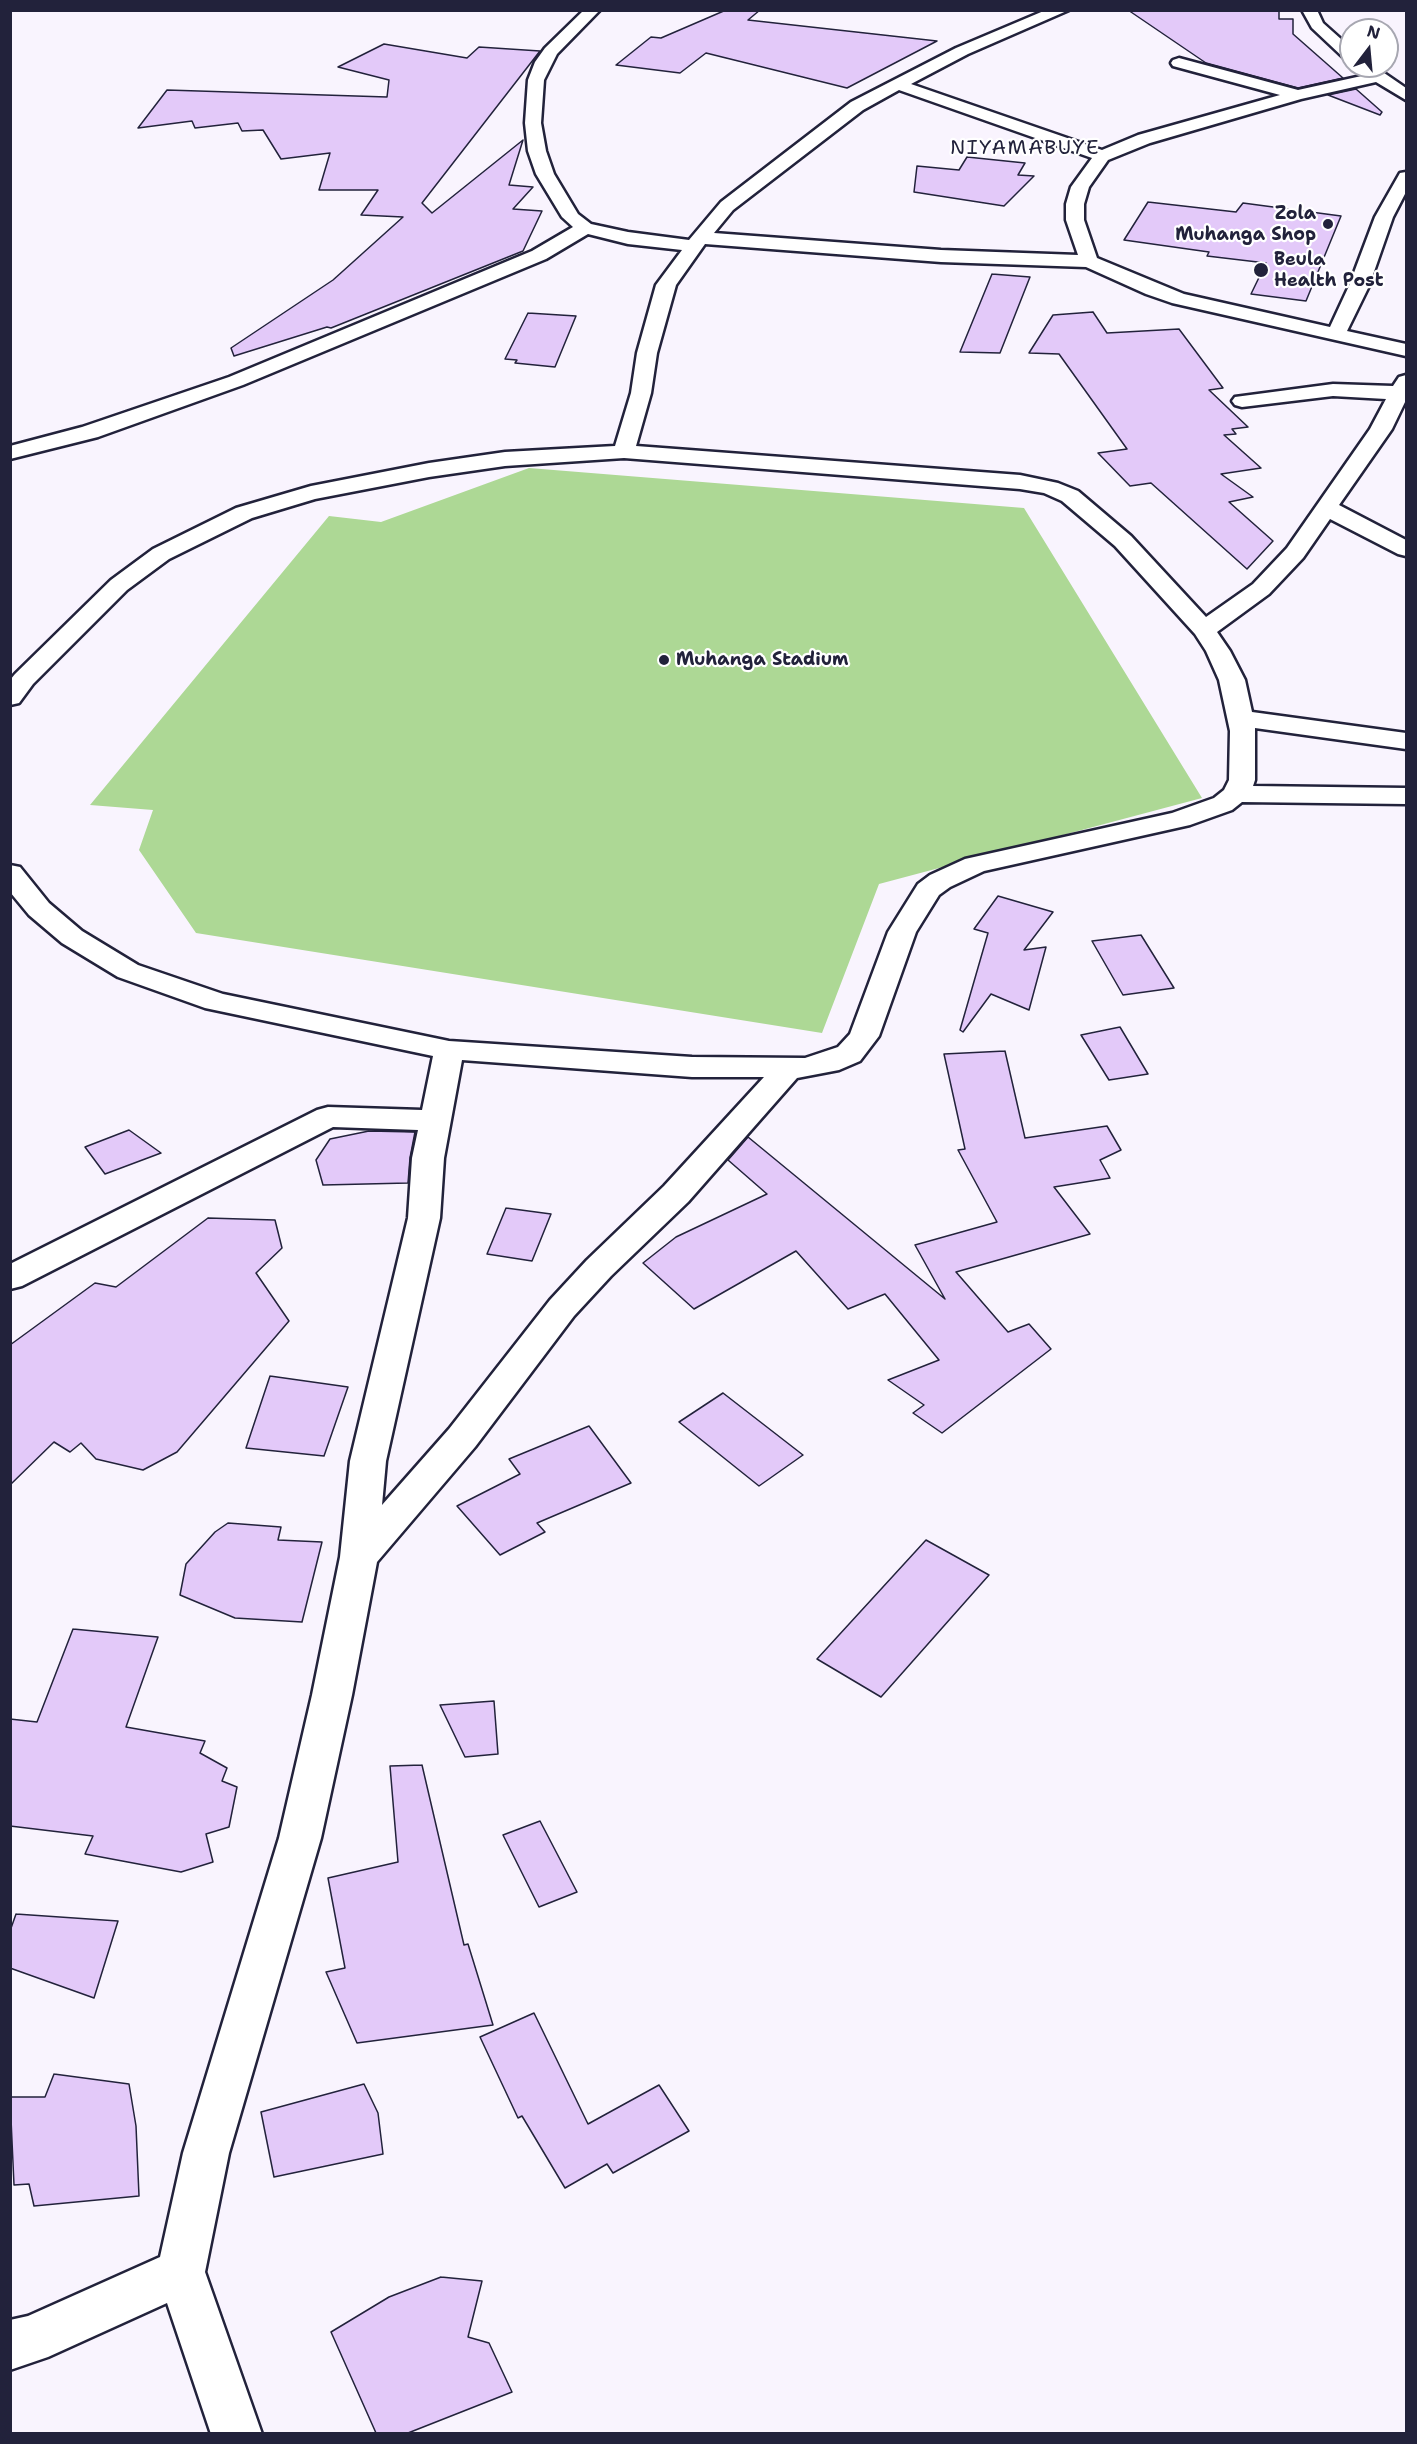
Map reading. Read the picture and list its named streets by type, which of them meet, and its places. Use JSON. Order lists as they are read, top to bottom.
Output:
{
  "districts": ["NIYAMABUYE"],
  "places": ["Zola Muhanga Shop", "Beula Health Post", "Muhanga Stadium"],
  "north": "top"
}
